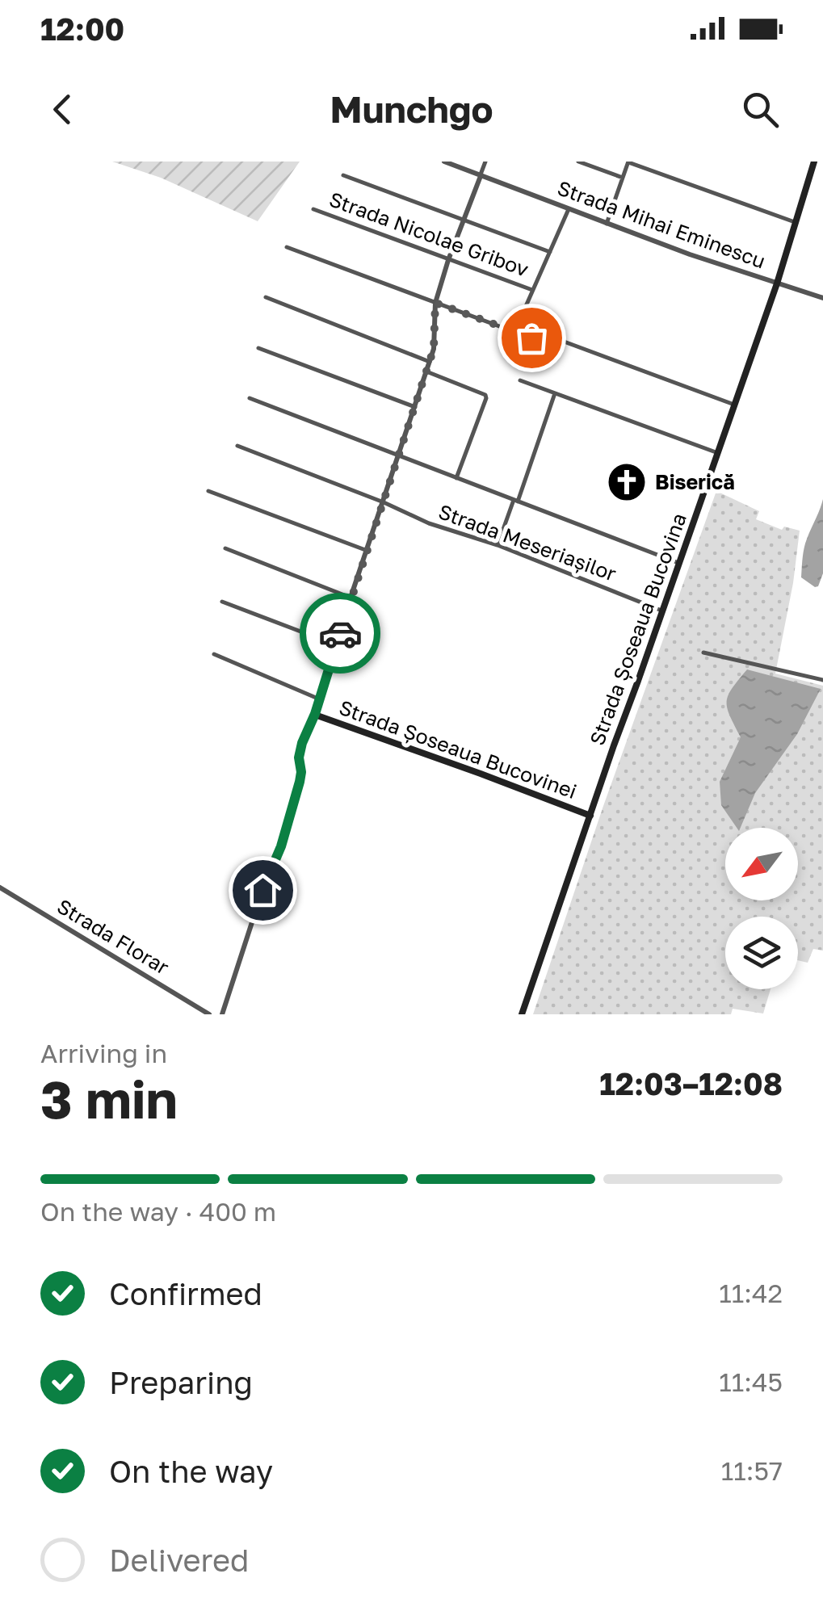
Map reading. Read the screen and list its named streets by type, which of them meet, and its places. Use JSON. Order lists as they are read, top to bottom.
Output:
{
  "streets": {
    "main road": ["Strada Șoseaua Bucovina", "Strada Șoseaua Bucovinei"],
    "street": [
      "Strada Mihai Eminescu",
      "Strada Nicolae Gribov",
      "Strada Meseriașilor",
      "Strada Florar"
    ]
  },
  "crossings": [
    ["Strada Mihai Eminescu", "Strada Șoseaua Bucovina"],
    ["Strada Meseriașilor", "Strada Șoseaua Bucovina"],
    ["Strada Șoseaua Bucovina", "Strada Șoseaua Bucovinei"]
  ],
  "places": {
    "church": ["Biserică"]
  },
  "north": "bottom left",
  "page": {
    "status": "12:00",
    "header": "Munchgo",
    "heading": ["3 min", "Arriving in", "12:03–12:08"],
    "bar": "On the way · 400 m",
    "list": [
      ["Confirmed", "11:42"],
      ["Preparing", "11:45"],
      ["On the way", "11:57"],
      "Delivered"
    ]
  }
}
